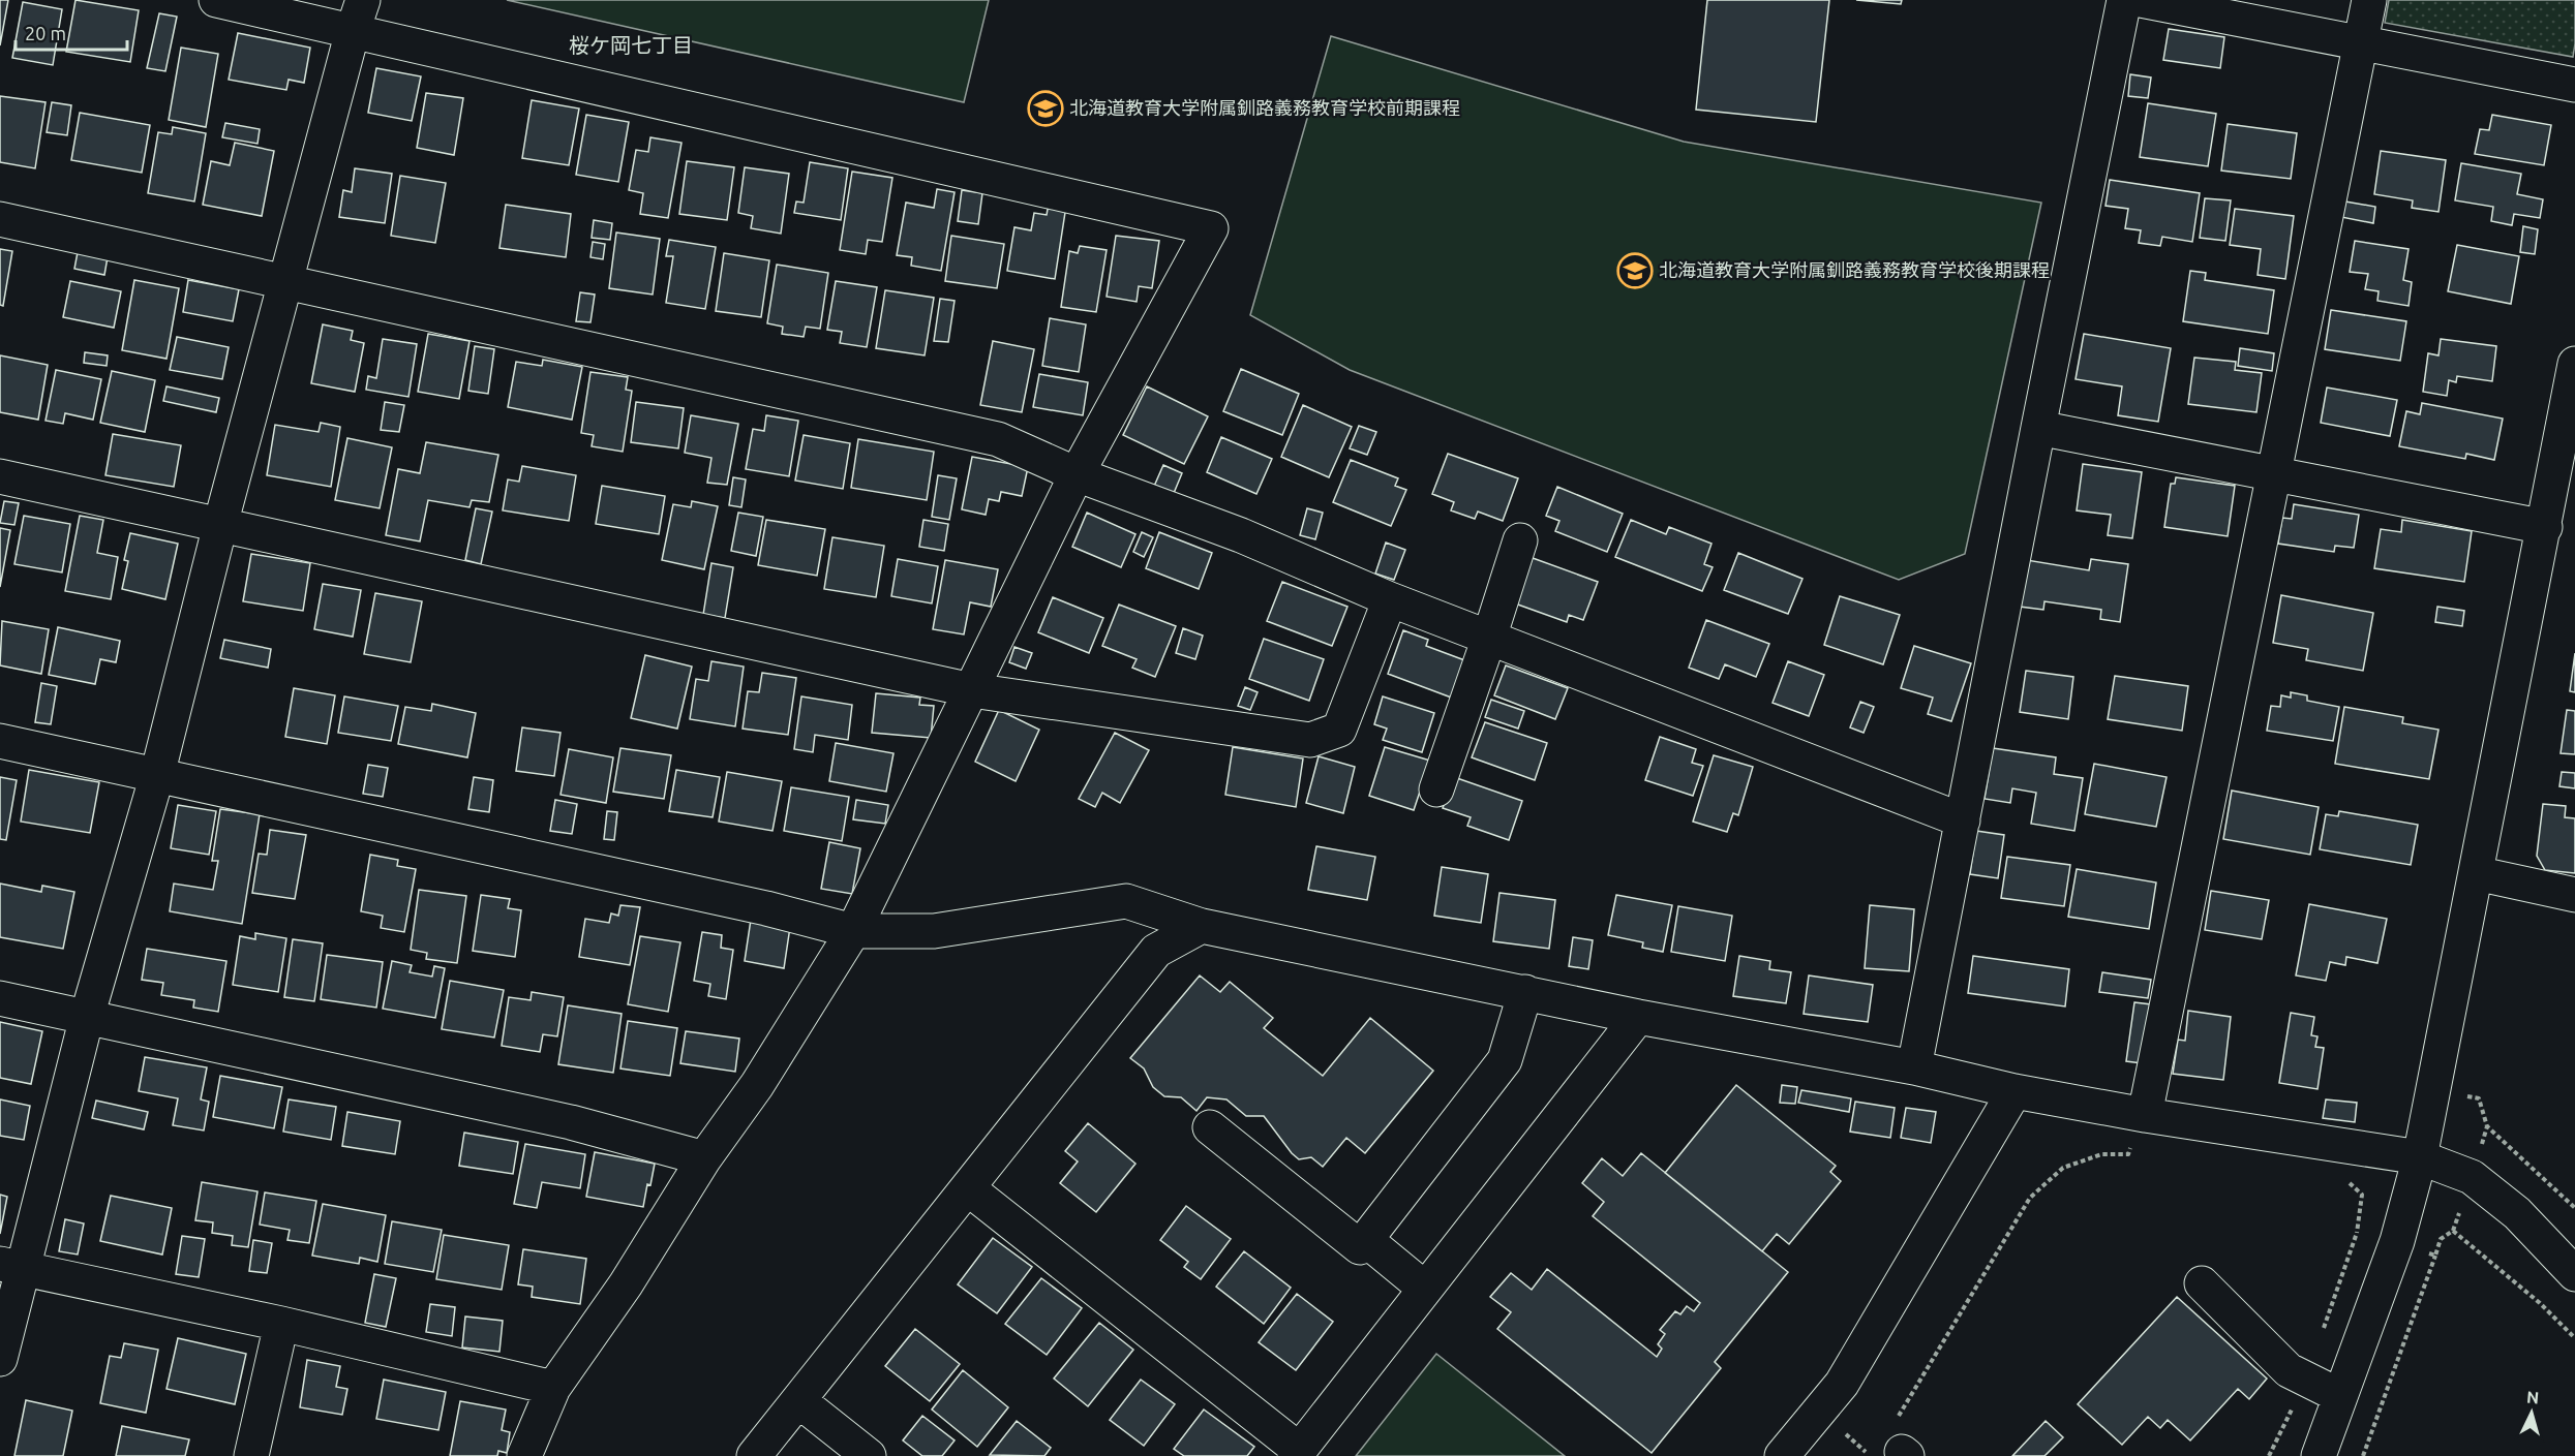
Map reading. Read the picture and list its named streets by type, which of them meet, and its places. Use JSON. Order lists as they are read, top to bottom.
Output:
{
  "districts": ["桜ケ岡七丁目"],
  "places": {
    "school or university": ["北海道教育大学附属釧路義務教育学校前期課程", "北海道教育大学附属釧路義務教育学校後期課程"]
  },
  "scale_bar": "20 m",
  "north": "top"
}
